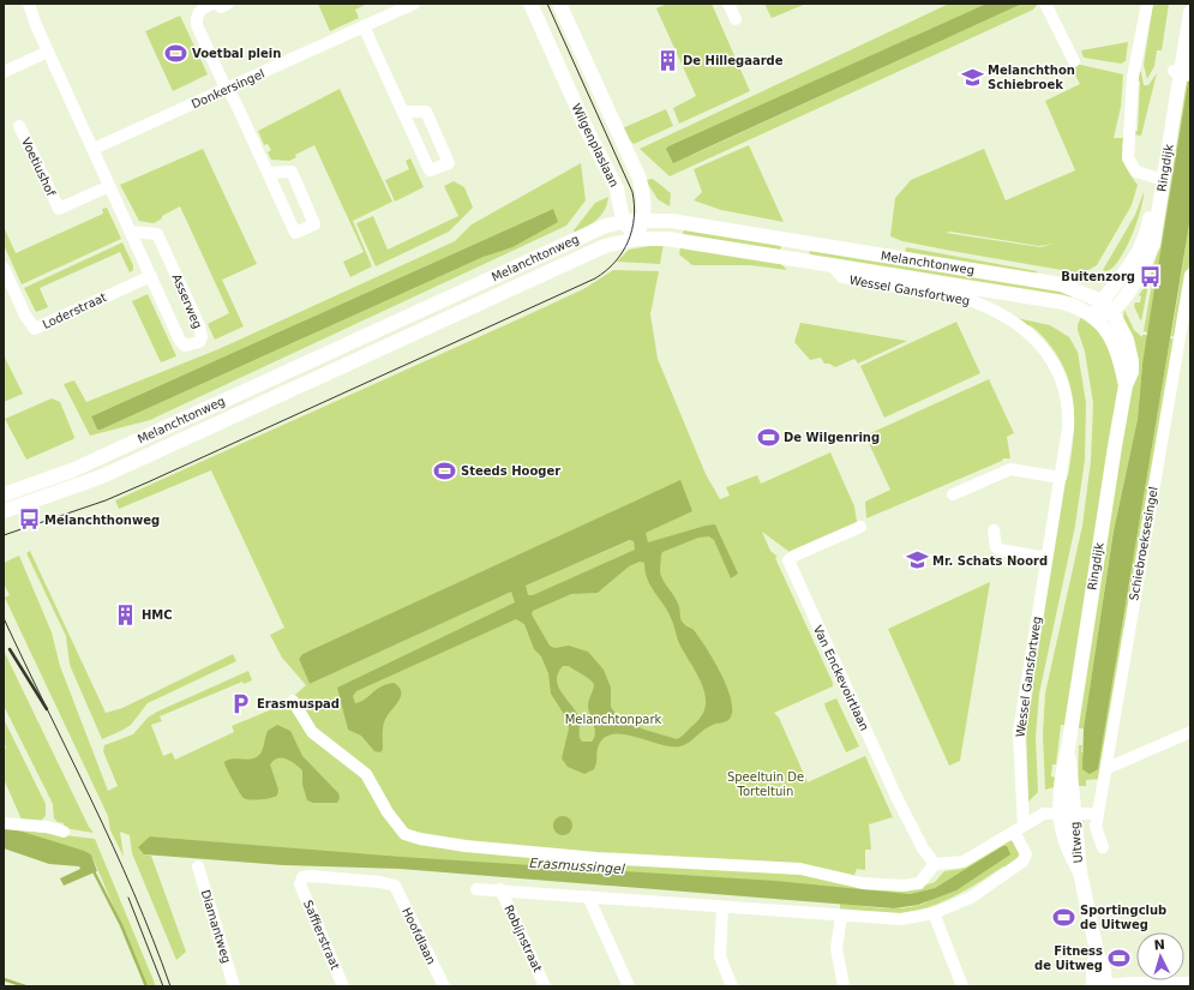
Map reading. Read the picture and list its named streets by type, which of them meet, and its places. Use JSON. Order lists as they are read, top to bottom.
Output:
{
  "streets": {
    "street": [
      "Donkersingel",
      "Wilgenplaslaan",
      "Voetiushof",
      "Ringdijk",
      "Melanchtonweg",
      "Wessel Gansfortweg",
      "Asserweg",
      "Loderstraat",
      "Schiebroeksesingel",
      "Van Enckevoirtlaan",
      "Uitweg",
      "Diamantweg",
      "Saffierstraat",
      "Hoofdlaan",
      "Robijnstraat"
    ]
  },
  "crossings": [
    ["Donkersingel", "Asserweg"],
    ["Wilgenplaslaan", "Melanchtonweg"],
    ["Voetiushof", "Asserweg"],
    ["Ringdijk", "Melanchtonweg"],
    ["Ringdijk", "Uitweg"],
    ["Melanchtonweg", "Wessel Gansfortweg"],
    ["Asserweg", "Loderstraat"],
    ["Schiebroeksesingel", "Uitweg"],
    ["Saffierstraat", "Hoofdlaan"]
  ],
  "water": ["Erasmussingel"],
  "parks": ["Melanchtonpark", "Speeltuin De Torteltuin"],
  "places": {
    "sports": [
      "Voetbal plein",
      "De Wilgenring",
      "Steeds Hooger",
      "Sportingclub de Uitweg",
      "Fitness de Uitweg"
    ],
    "building": ["De Hillegaarde", "HMC"],
    "school or university": ["Melanchthon Schiebroek", "Mr. Schats Noord"],
    "bus stop": ["Buitenzorg", "Melanchthonweg"],
    "parking": ["Erasmuspad"]
  },
  "north": "top"
}
